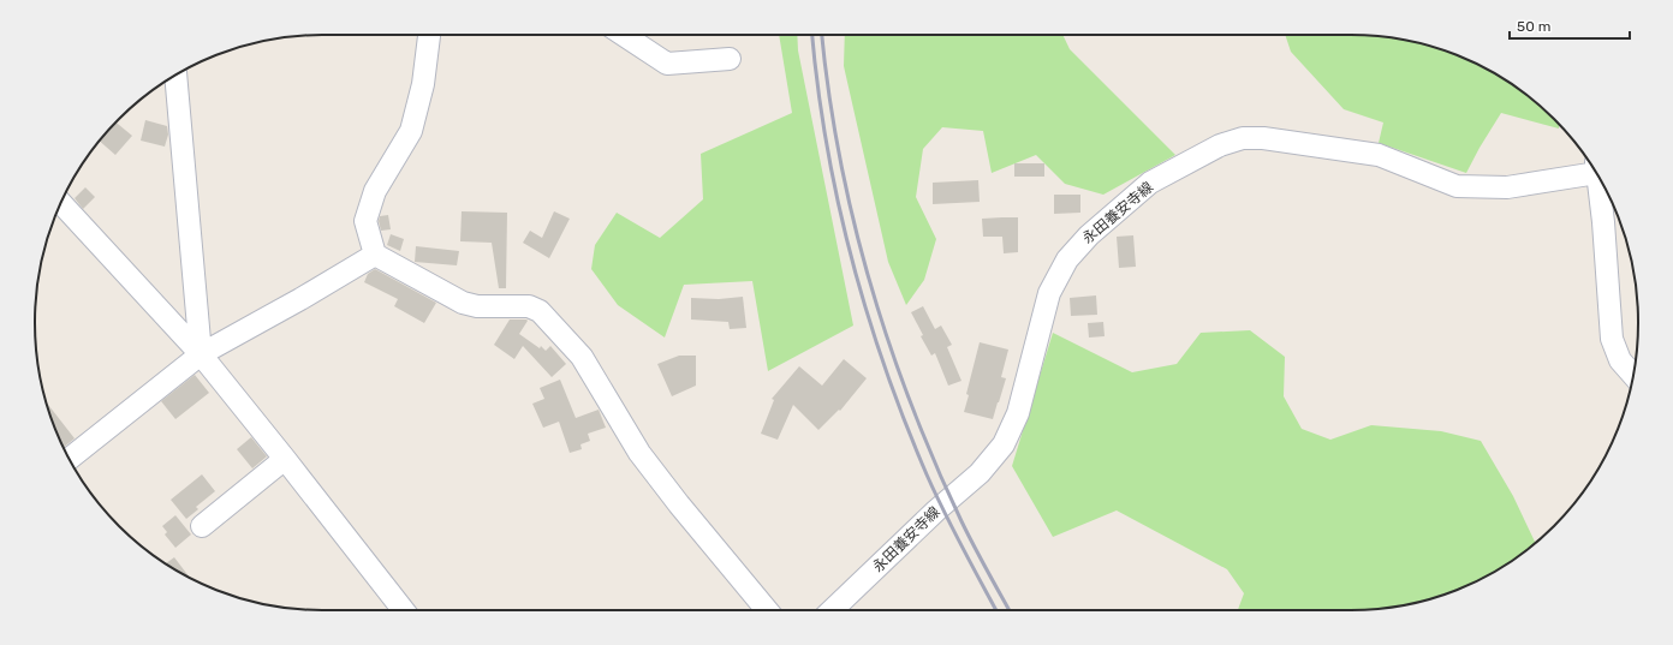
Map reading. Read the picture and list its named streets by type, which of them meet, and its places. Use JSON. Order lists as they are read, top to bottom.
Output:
{
  "streets": {
    "street": ["永田養安寺線"]
  },
  "scale_bar": "50 m"
}
